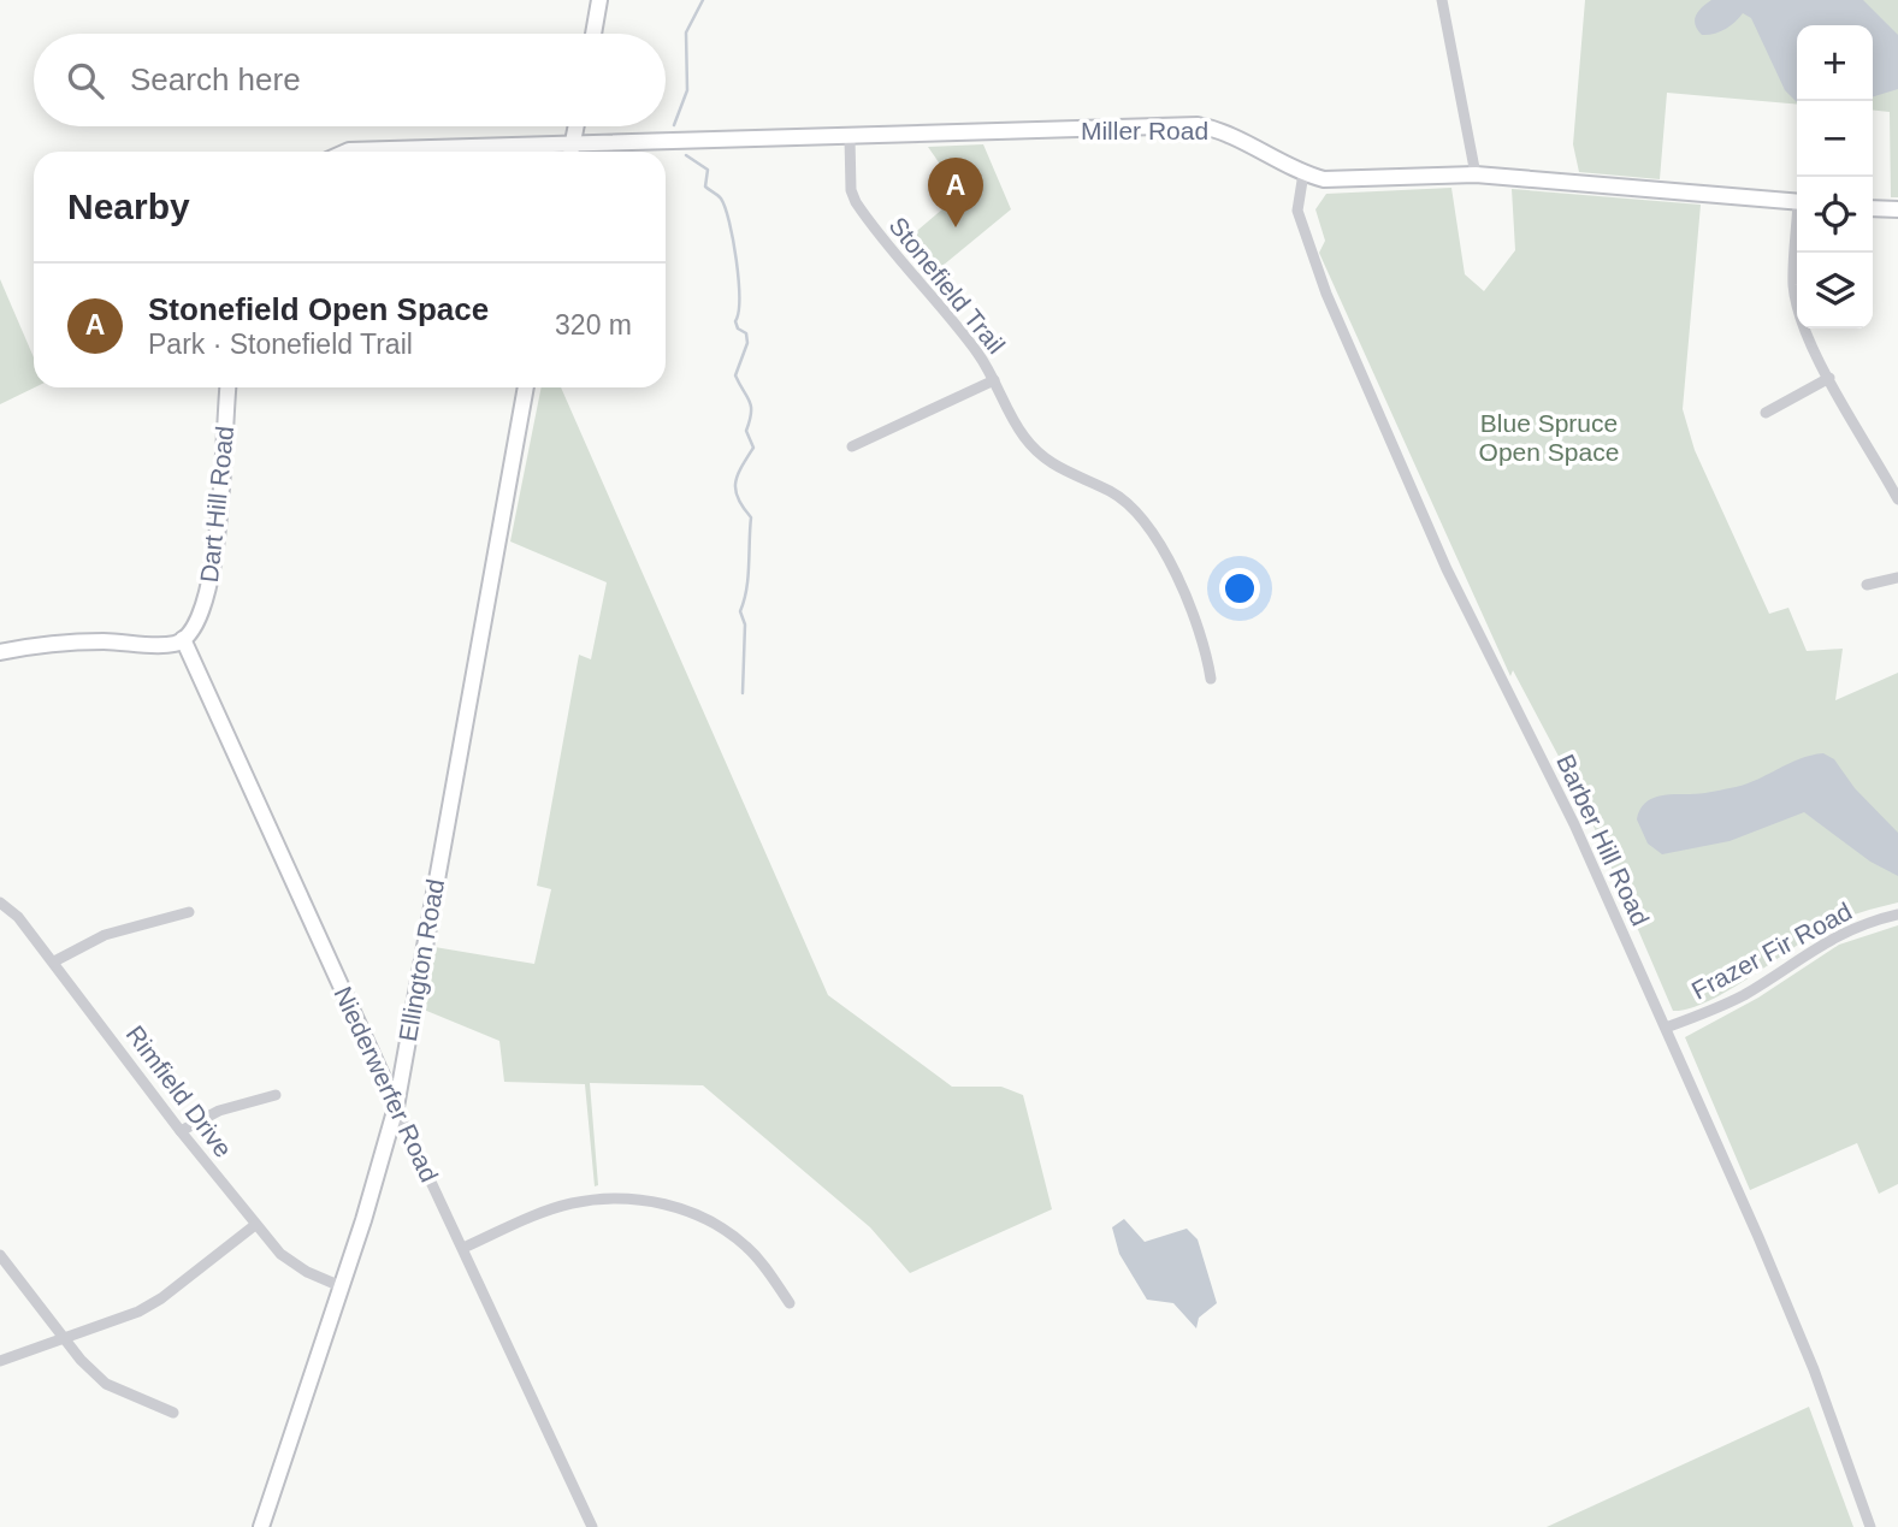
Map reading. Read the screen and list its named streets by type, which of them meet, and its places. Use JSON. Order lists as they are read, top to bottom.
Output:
{
  "streets": {
    "street": [
      "Miller Road",
      "Stonefield Trail",
      "Dart Hill Road",
      "Barber Hill Road",
      "Frazer Fir Road",
      "Ellington Road",
      "Niederwerfer Road",
      "Rimfield Drive"
    ]
  },
  "crossings": [
    ["Miller Road", "Stonefield Trail"],
    ["Miller Road", "Barber Hill Road"],
    ["Dart Hill Road", "Niederwerfer Road"],
    ["Barber Hill Road", "Frazer Fir Road"],
    ["Ellington Road", "Niederwerfer Road"],
    ["Ellington Road", "Rimfield Drive"]
  ],
  "parks": ["Blue Spruce Open Space"],
  "page": {
    "map_buttons": ["+", "−"],
    "search": "Search here",
    "heading": "Nearby",
    "pins": "A",
    "list": [
      {
        "mark": "A",
        "name": "Stonefield Open Space",
        "note": "Park · Stonefield Trail",
        "value": "320 m"
      }
    ]
  }
}
